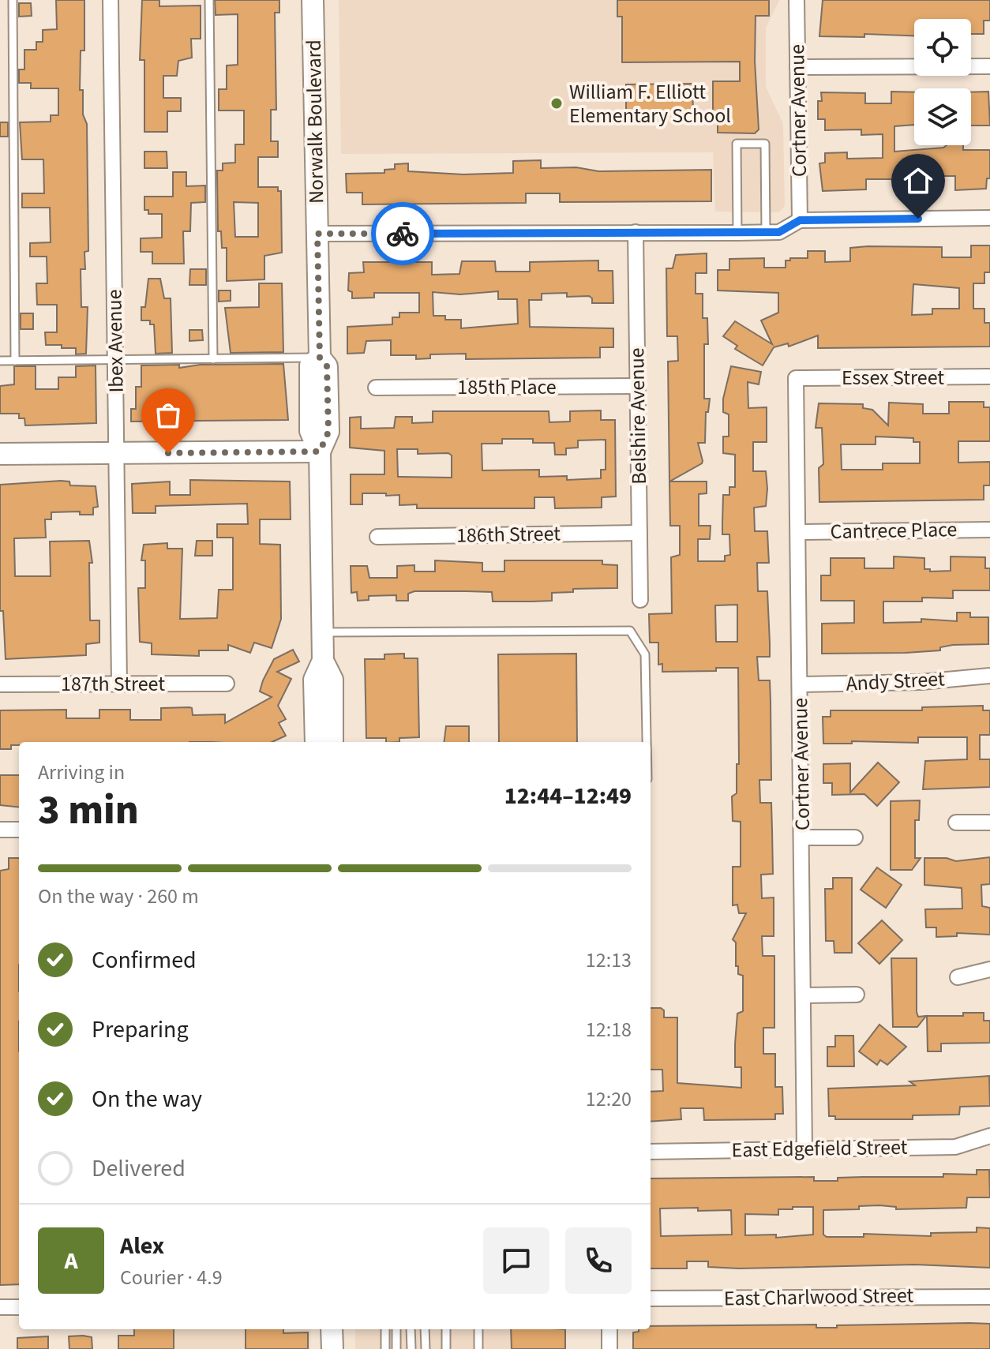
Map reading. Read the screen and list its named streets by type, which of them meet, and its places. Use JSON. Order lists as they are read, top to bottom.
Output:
{
  "streets": {
    "main road": ["Norwalk Boulevard"],
    "street": [
      "Cortner Avenue",
      "Ibex Avenue",
      "Essex Street",
      "185th Place",
      "Belshire Avenue",
      "Cantrece Place",
      "186th Street",
      "Andy Street",
      "187th Street",
      "East Edgefield Street",
      "East Charlwood Street"
    ]
  },
  "crossings": [
    ["Cortner Avenue", "Essex Street"],
    ["Cortner Avenue", "Cantrece Place"],
    ["Cortner Avenue", "Andy Street"],
    ["Cortner Avenue", "East Edgefield Street"],
    ["Ibex Avenue", "187th Street"],
    ["185th Place", "Belshire Avenue"],
    ["Belshire Avenue", "186th Street"]
  ],
  "places": ["William F. Elliott Elementary School"],
  "page": {
    "heading": ["3 min", "Arriving in", "12:44–12:49"],
    "panel": ["Alex", "Courier · 4.9"],
    "bar": "On the way · 260 m",
    "list": [
      ["Confirmed", "12:13"],
      ["Preparing", "12:18"],
      ["On the way", "12:20"],
      "Delivered"
    ],
    "round": "A"
  }
}
